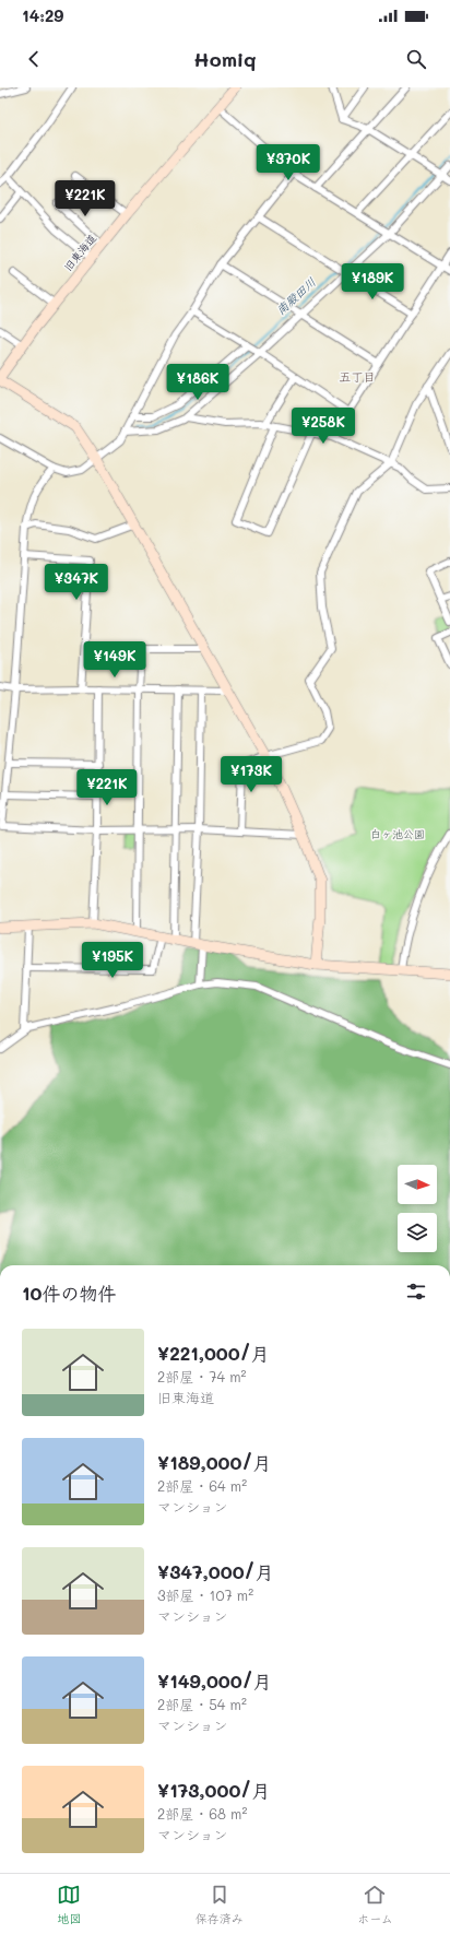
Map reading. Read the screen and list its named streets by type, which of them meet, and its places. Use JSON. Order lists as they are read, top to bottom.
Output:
{
  "streets": {
    "street": ["旧東海道"]
  },
  "districts": ["五丁目"],
  "water": ["南殿田川"],
  "parks": ["白ヶ池公園"],
  "north": "right",
  "page": {
    "status": "14:29",
    "header": "Homiq",
    "price": [
      "¥370K",
      "¥221K",
      "¥189K",
      "¥186K",
      "¥258K",
      "¥347K",
      "¥149K",
      "¥173K",
      "¥221K",
      "¥195K"
    ],
    "heading": "10件の物件",
    "list": [
      {
        "name": "¥221,000/月",
        "note": "2部屋 · 74 m² · 旧東海道"
      },
      {
        "name": "¥189,000/月",
        "note": "2部屋 · 64 m² · マンション"
      },
      {
        "name": "¥347,000/月",
        "note": "3部屋 · 107 m² · マンション"
      },
      {
        "name": "¥149,000/月",
        "note": "2部屋 · 54 m² · マンション"
      },
      {
        "name": "¥173,000/月",
        "note": "2部屋 · 68 m² · マンション"
      }
    ],
    "tabs": ["地図", "保存済み", "ホーム"]
  }
}
